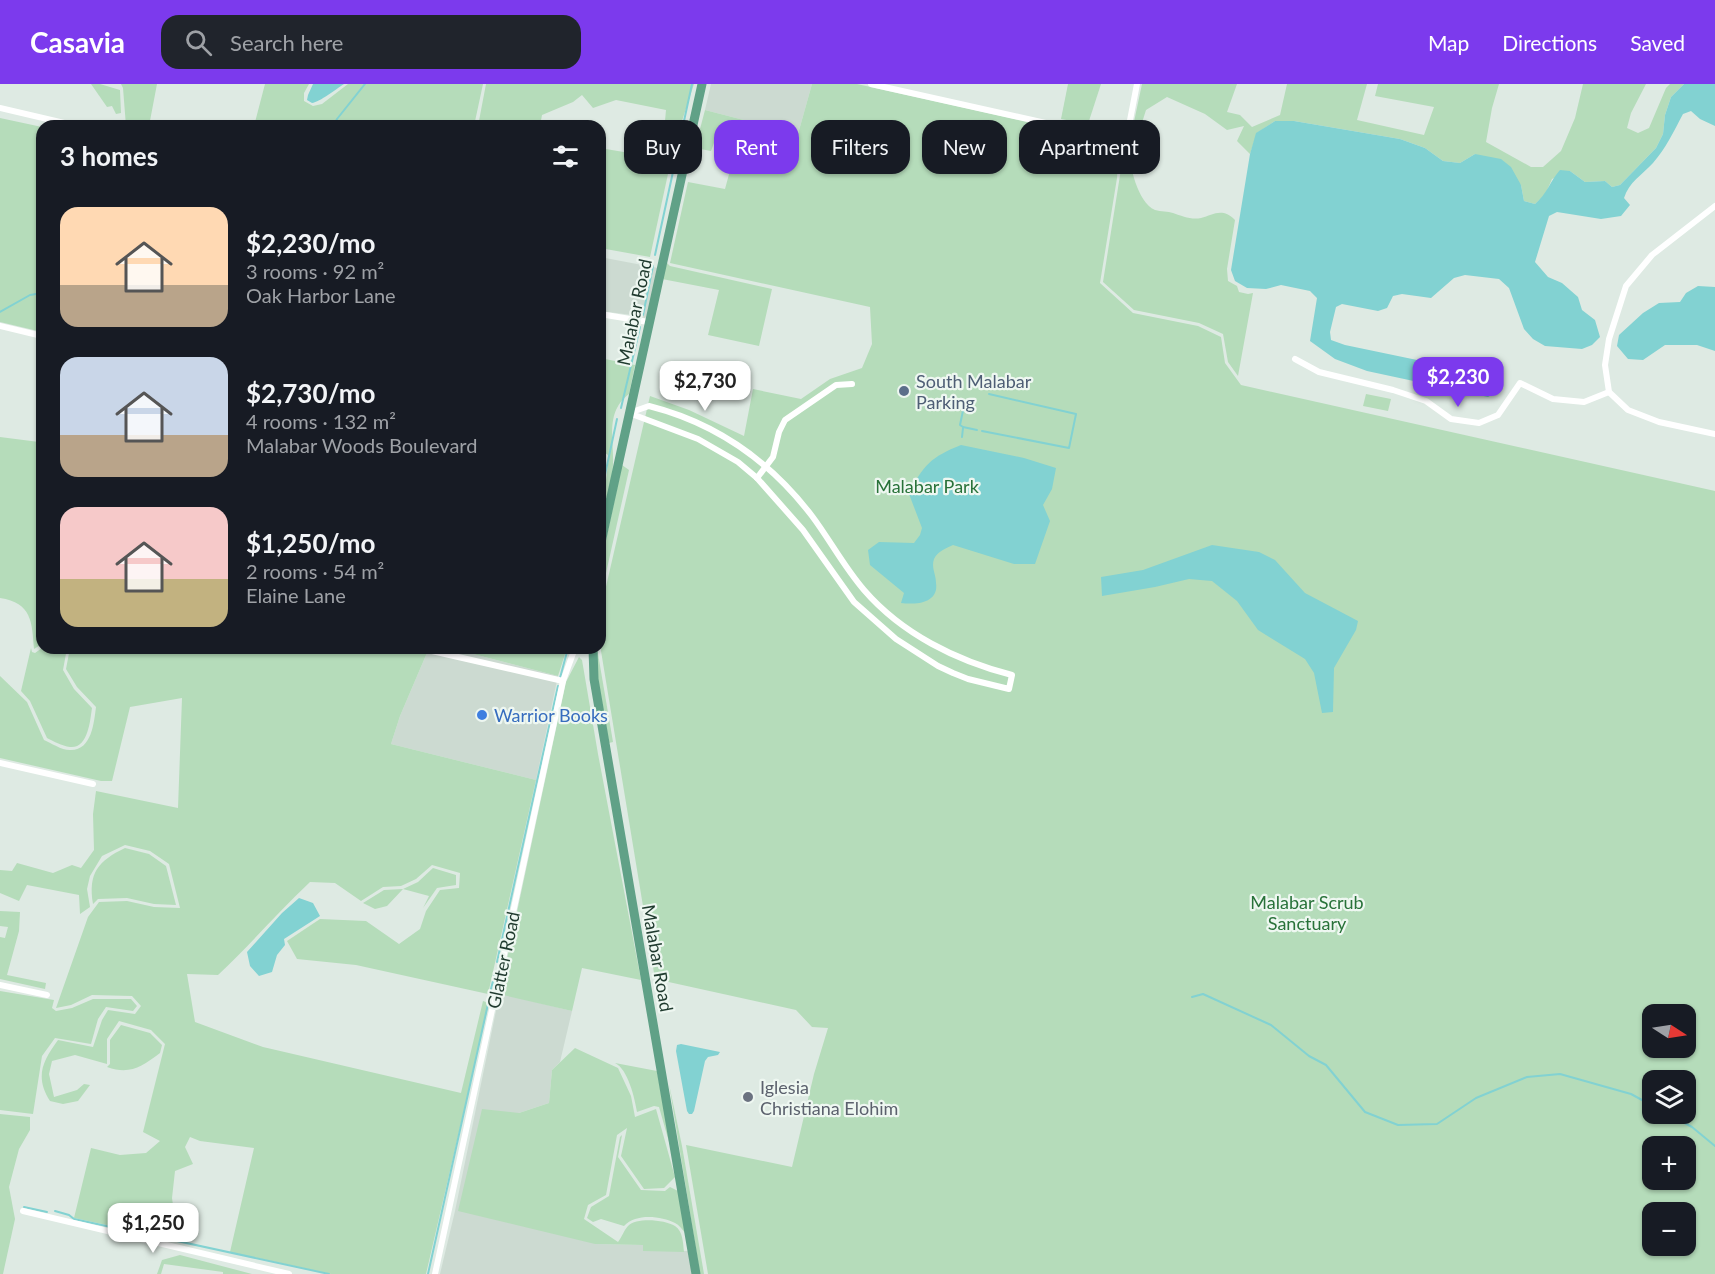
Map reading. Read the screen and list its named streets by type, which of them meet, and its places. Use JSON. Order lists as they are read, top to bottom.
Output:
{
  "streets": {
    "main road": ["Malabar Road"],
    "street": ["Glatter Road"]
  },
  "parks": ["Malabar Park", "Malabar Scrub Sanctuary"],
  "places": ["South Malabar Parking", "Warrior Books", "Iglesia Christiana Elohim"],
  "north": "right",
  "page": {
    "header": "Casavia",
    "search": "Search here",
    "nav": ["Map", "Directions", "Saved"],
    "chip": [
      "Buy",
      "Rent",
      "Filters",
      "New",
      "Apartment"
    ],
    "heading": "3 homes",
    "list": [
      {
        "name": "$2,230/mo",
        "note": "3 rooms · 92 m² · Oak Harbor Lane"
      },
      {
        "name": "$2,730/mo",
        "note": "4 rooms · 132 m² · Malabar Woods Boulevard"
      },
      {
        "name": "$1,250/mo",
        "note": "2 rooms · 54 m² · Elaine Lane"
      }
    ],
    "price": ["$2,230", "$2,730", "$1,250"],
    "map_buttons": ["+", "−"]
  }
}
